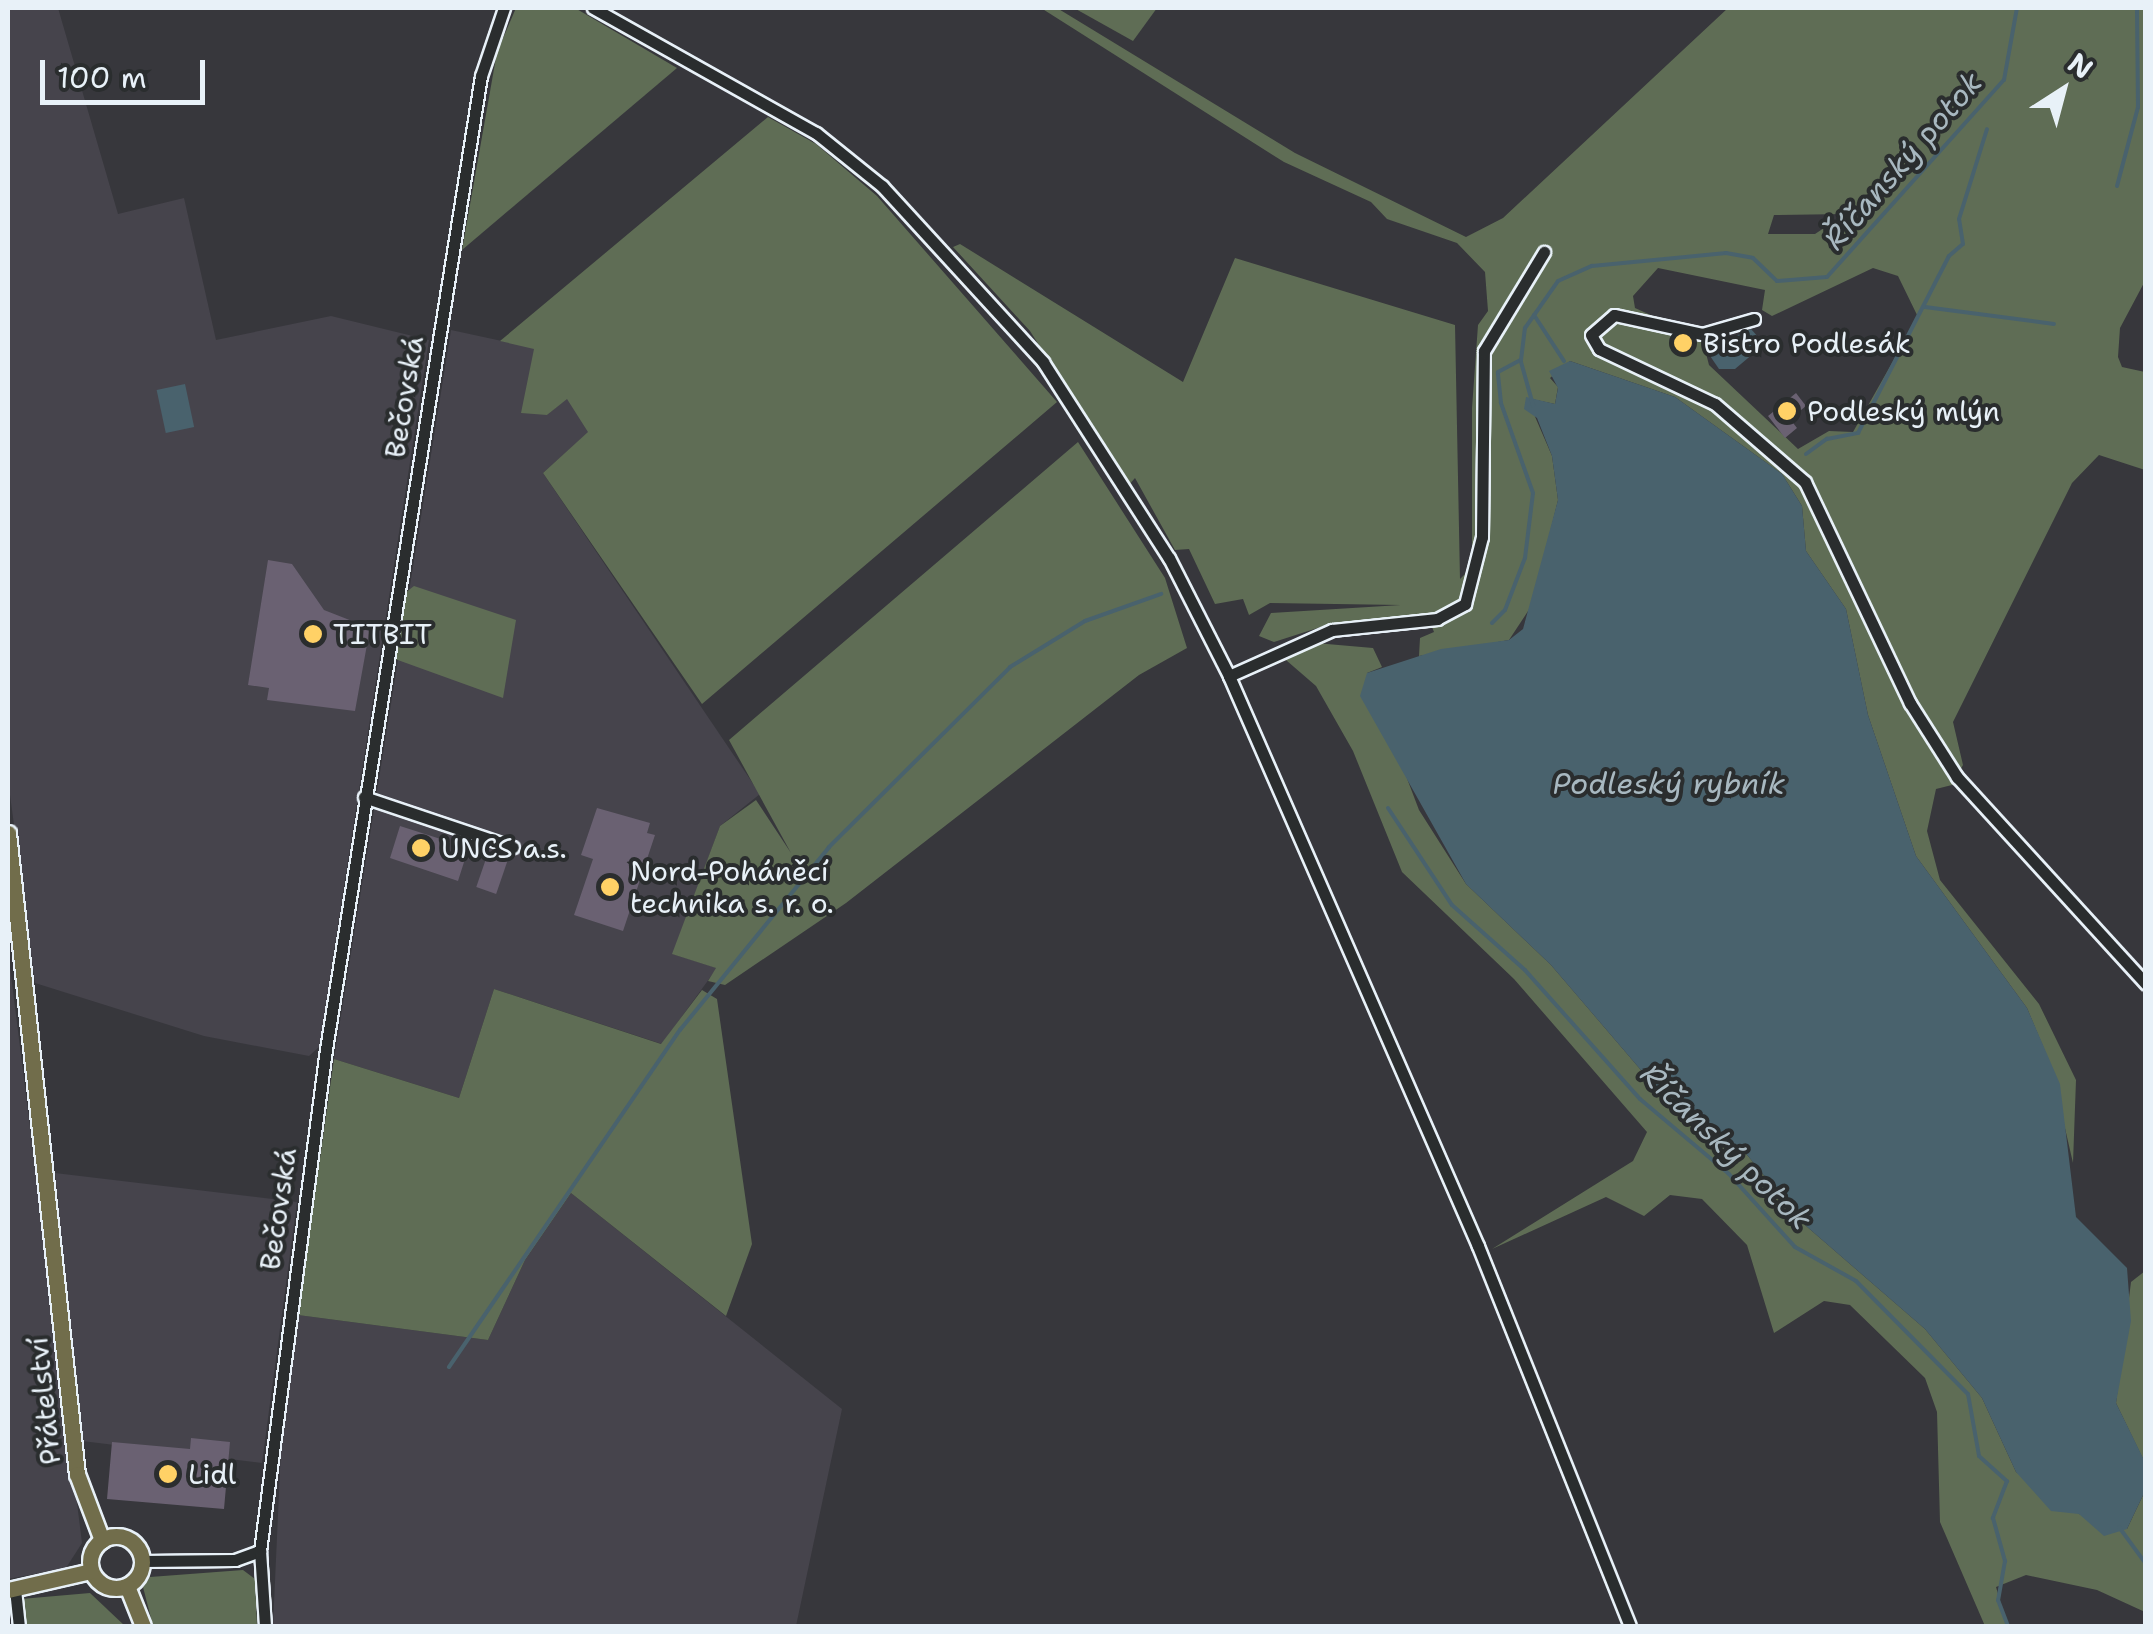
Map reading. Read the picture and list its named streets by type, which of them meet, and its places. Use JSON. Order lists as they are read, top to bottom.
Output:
{
  "streets": {
    "main road": ["Přátelství"],
    "street": ["Bečovská"]
  },
  "water": ["Říčanský potok", "Podleský rybník"],
  "places": [
    "Bistro Podlesák",
    "Podleský mlýn",
    "TITBIT",
    "UNCS a.s.",
    "Nord-Poháněcí technika s. r. o.",
    "Lidl"
  ],
  "scale_bar": "100 m",
  "north": "top right"
}
